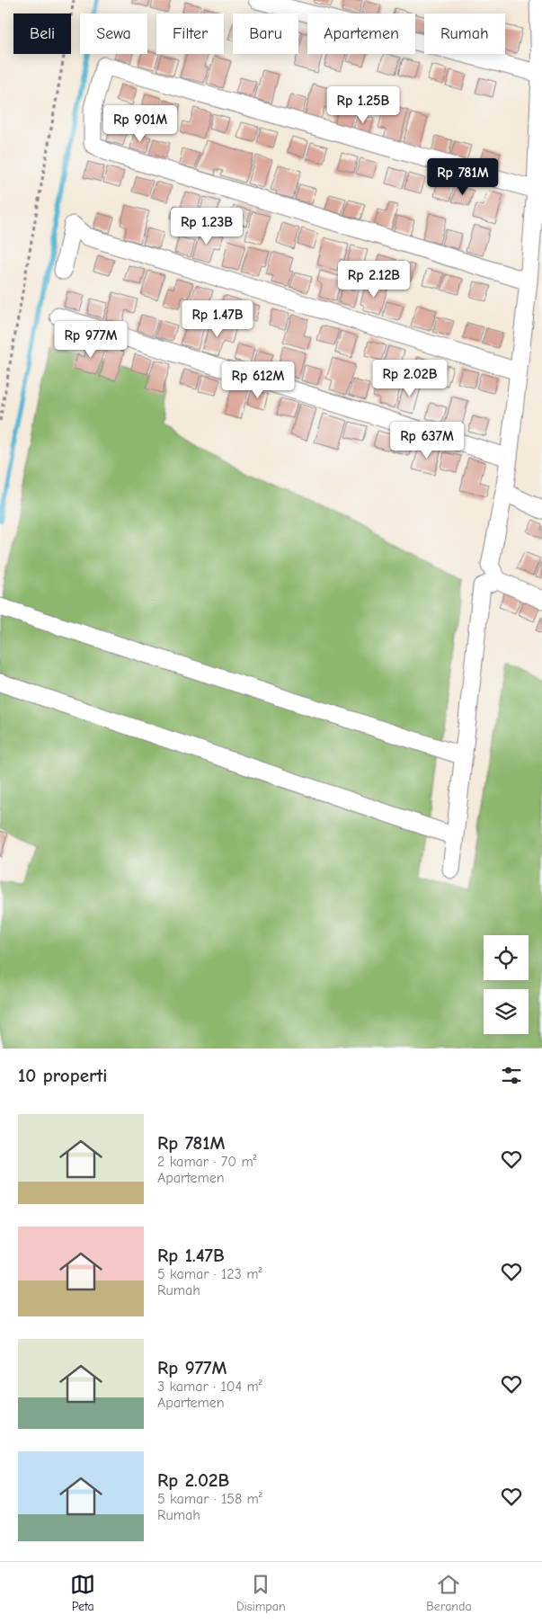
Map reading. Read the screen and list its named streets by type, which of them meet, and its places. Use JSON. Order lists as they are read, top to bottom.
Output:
{
  "page": {
    "chip": [
      "Beli",
      "Sewa",
      "Filter",
      "Baru",
      "Apartemen",
      "Rumah"
    ],
    "price": [
      "Rp 1.25B",
      "Rp 901M",
      "Rp 781M",
      "Rp 1.23B",
      "Rp 2.12B",
      "Rp 1.47B",
      "Rp 977M",
      "Rp 2.02B",
      "Rp 612M",
      "Rp 637M"
    ],
    "heading": "10 properti",
    "list": [
      {
        "name": "Rp 781M",
        "note": "2 kamar · 70 m² · Apartemen"
      },
      {
        "name": "Rp 1.47B",
        "note": "5 kamar · 123 m² · Rumah"
      },
      {
        "name": "Rp 977M",
        "note": "3 kamar · 104 m² · Apartemen"
      },
      {
        "name": "Rp 2.02B",
        "note": "5 kamar · 158 m² · Rumah"
      }
    ],
    "tabs": ["Peta", "Disimpan", "Beranda"]
  }
}
